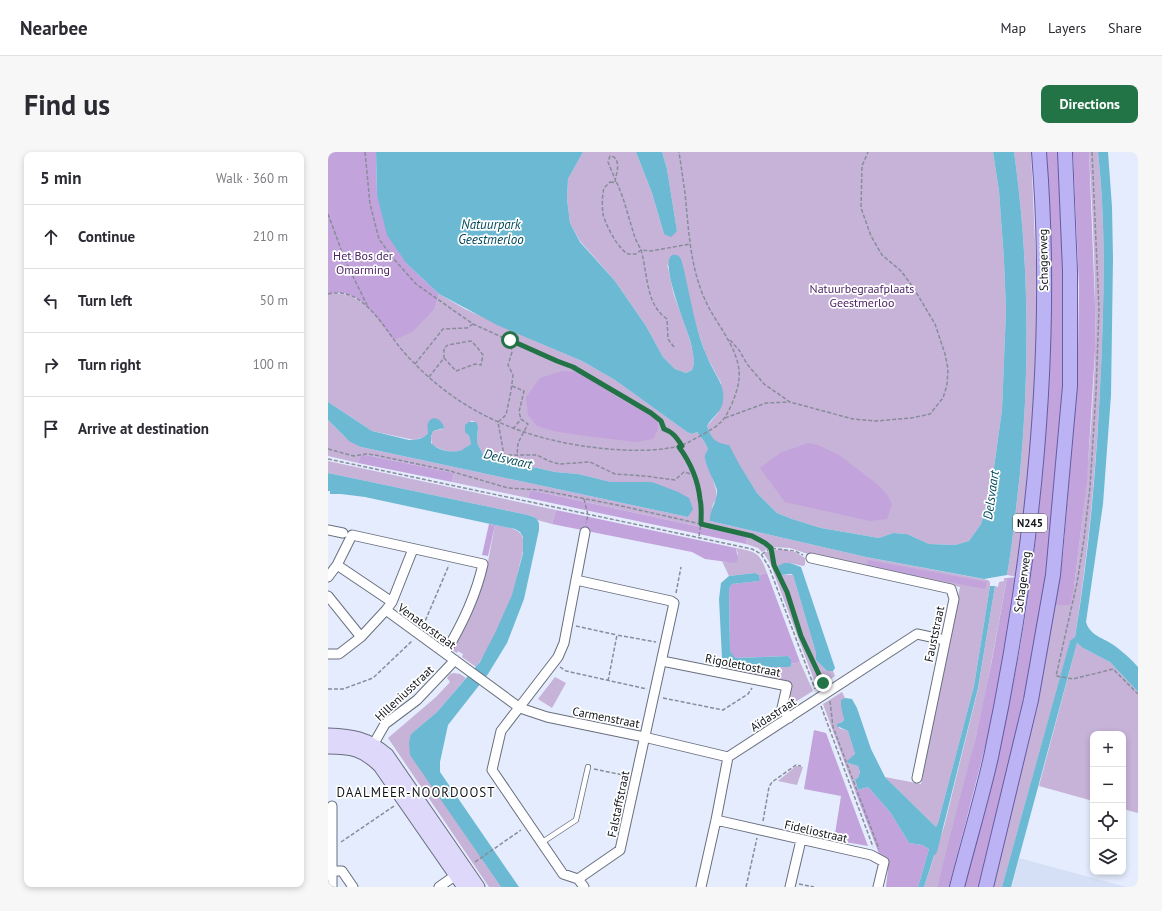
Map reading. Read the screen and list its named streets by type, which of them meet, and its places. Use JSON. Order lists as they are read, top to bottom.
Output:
{
  "streets": {
    "main road": ["Schagerweg", "N245"],
    "street": [
      "Venatorstraat",
      "Fauststraat",
      "Rigolettostraat",
      "Hilleniusstraat",
      "Aïdastraat",
      "Carmenstraat",
      "Falstaffstraat",
      "Fideliostraat"
    ]
  },
  "crossings": [
    ["Venatorstraat", "Hilleniusstraat"],
    ["Venatorstraat", "Carmenstraat"],
    ["Fauststraat", "Aïdastraat"],
    ["Rigolettostraat", "Aïdastraat"],
    ["Hilleniusstraat", "Carmenstraat"],
    ["Aïdastraat", "Carmenstraat"],
    ["Carmenstraat", "Falstaffstraat"]
  ],
  "districts": ["DAALMEER-NOORDOOST"],
  "water": ["Natuurpark Geestmerloo", "Delsvaart"],
  "parks": ["Het Bos der Omarming", "Natuurbegraafplaats Geestmerloo"],
  "page": {
    "header": "Nearbee",
    "nav": ["Map", "Layers", "Share"],
    "buttons": "Directions",
    "title": "Find us",
    "heading": ["5 min", "Walk · 360 m"],
    "list": [
      ["Continue", "210 m"],
      ["Turn left", "50 m"],
      ["Turn right", "100 m"],
      "Arrive at destination"
    ],
    "map_buttons": ["+", "−"]
  }
}
